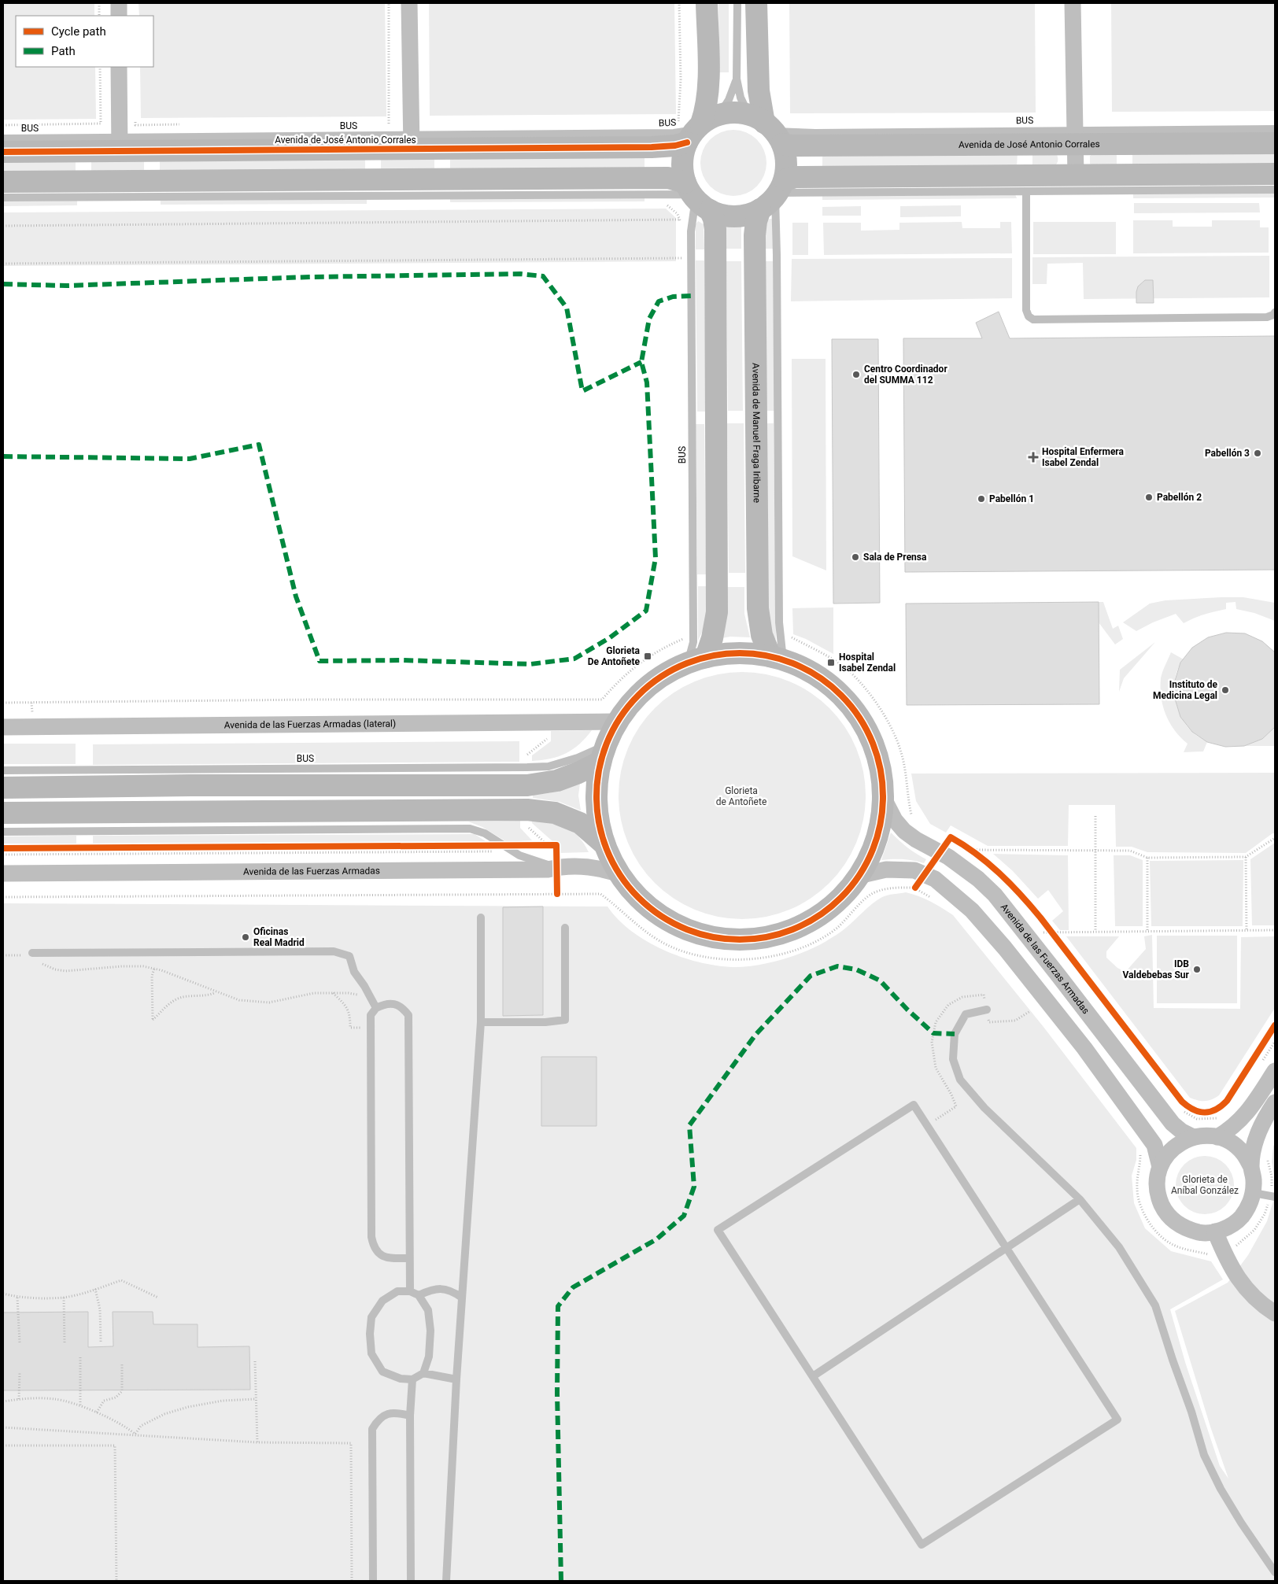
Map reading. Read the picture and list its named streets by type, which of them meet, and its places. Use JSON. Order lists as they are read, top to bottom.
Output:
{
  "streets": {
    "street": [
      "Avenida de José Antonio Corrales",
      "Avenida de Manuel Fraga Iribarne",
      "Avenida de las Fuerzas Armadas (lateral)",
      "Avenida de las Fuerzas Armadas"
    ],
    "lane": ["BUS"]
  },
  "crossings": [
    ["BUS", "Avenida de José Antonio Corrales"],
    ["Avenida de José Antonio Corrales", "Avenida de Manuel Fraga Iribarne"]
  ],
  "parks": ["Glorieta de Antoñete", "Glorieta de Aníbal González"],
  "places": {
    "other": [
      "Centro Coordinador del SUMMA 112",
      "Pabellón 3",
      "Pabellón 2",
      "Pabellón 1",
      "Sala de Prensa",
      "Instituto de Medicina Legal",
      "Oficinas Real Madrid",
      "IDB Valdebebas Sur"
    ],
    "health": ["Hospital Enfermera Isabel Zendal"],
    "transit": ["Glorieta De Antoñete", "Hospital Isabel Zendal"]
  },
  "legend": ["Cycle path", "Path"]
}
